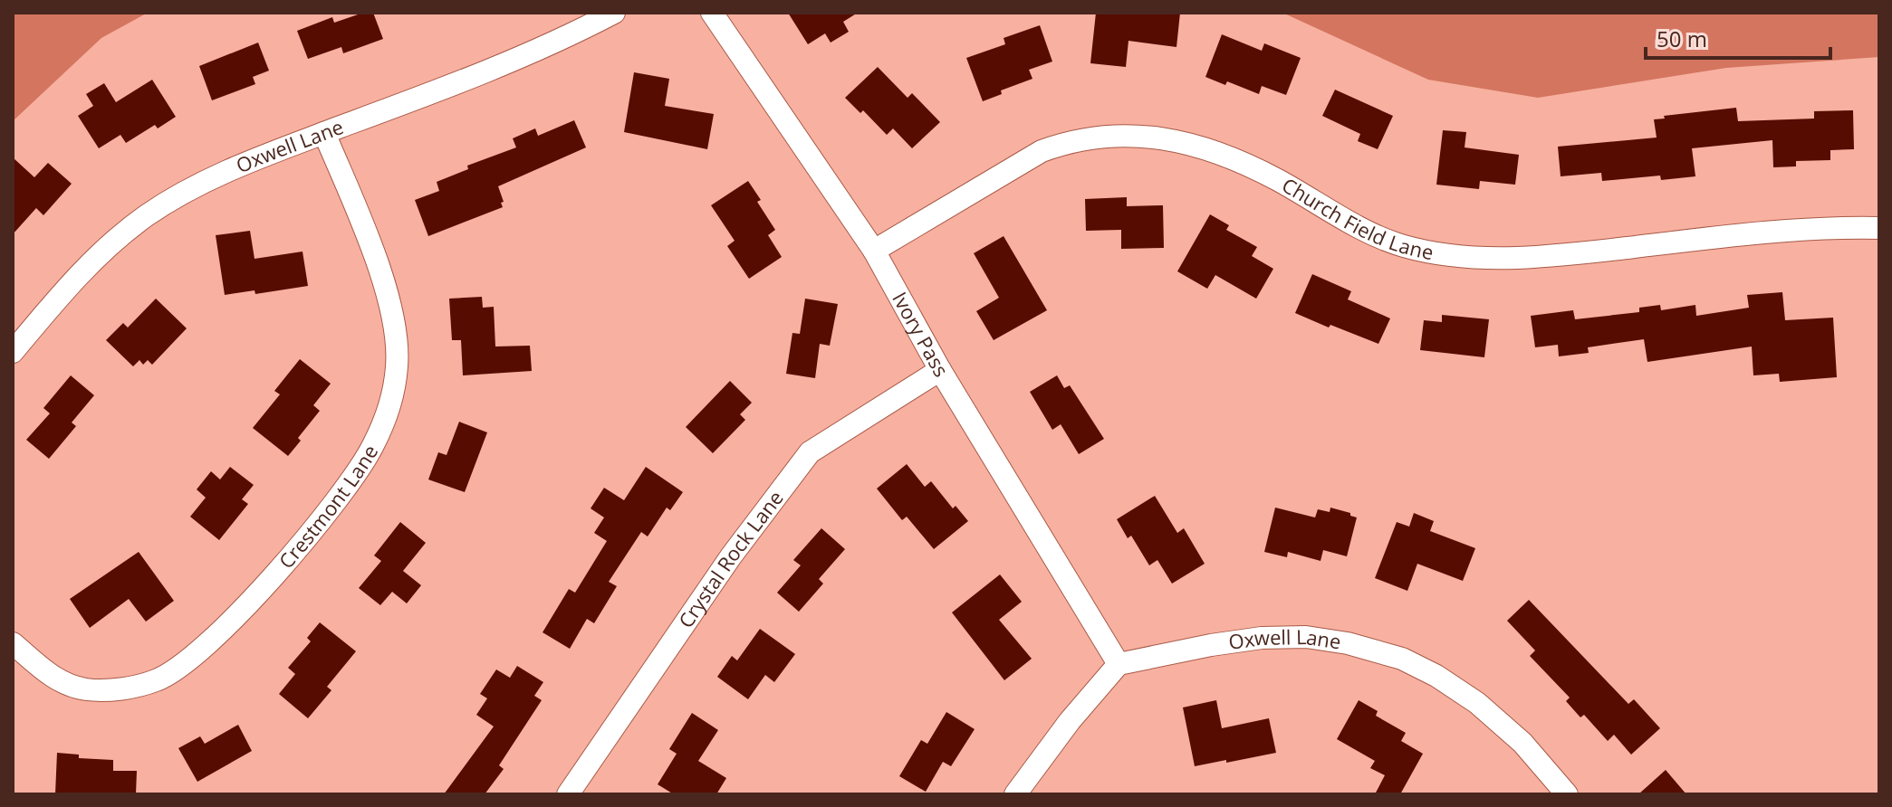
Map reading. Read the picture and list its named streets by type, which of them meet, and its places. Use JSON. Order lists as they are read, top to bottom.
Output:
{
  "streets": {
    "street": [
      "Oxwell Lane",
      "Church Field Lane",
      "Ivory Pass",
      "Crestmont Lane",
      "Crystal Rock Lane"
    ]
  },
  "crossings": [
    ["Oxwell Lane", "Ivory Pass"],
    ["Oxwell Lane", "Crestmont Lane"],
    ["Church Field Lane", "Ivory Pass"],
    ["Ivory Pass", "Crystal Rock Lane"]
  ],
  "scale_bar": "50 m"
}
